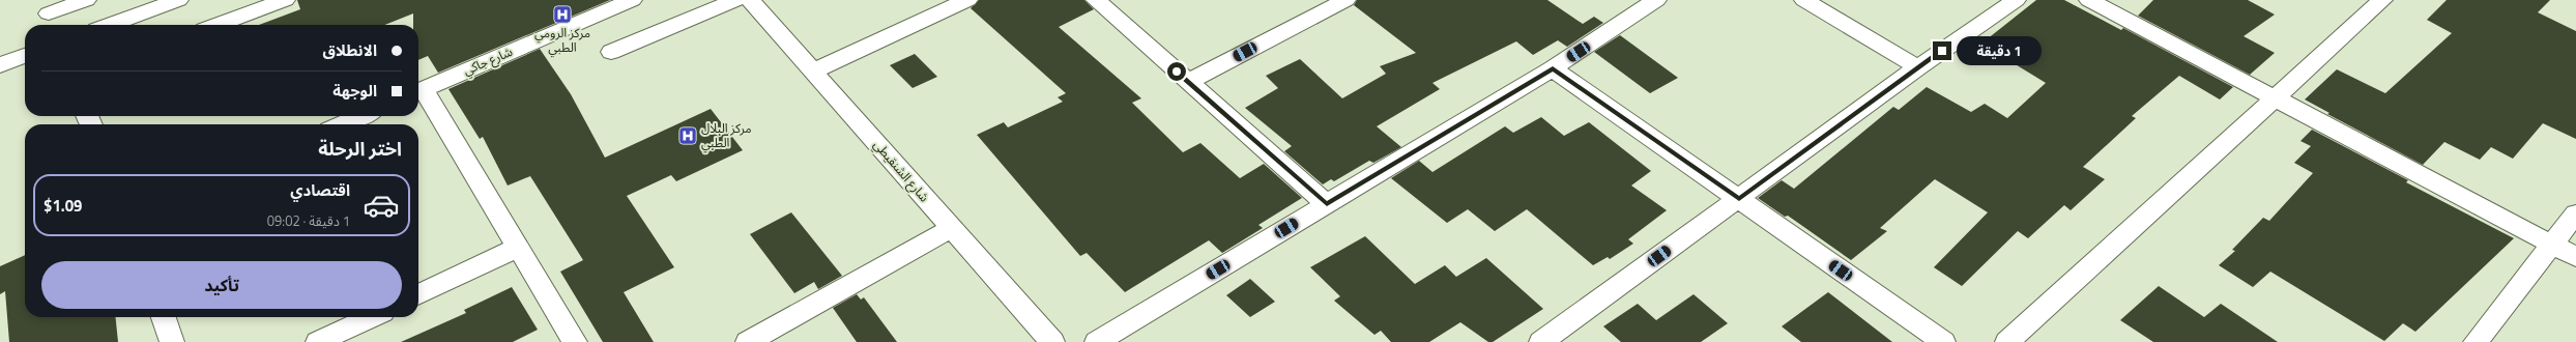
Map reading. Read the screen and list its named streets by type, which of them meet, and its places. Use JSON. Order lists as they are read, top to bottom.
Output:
{
  "streets": {
    "street": ["شارع جاكي", "شارع الشنقيطي"]
  },
  "places": {
    "hospital": ["مركز الرومي الطبي", "مركز البلال الطبي"]
  },
  "page": {
    "banner": ["الانطلاق", "الوجهة"],
    "bubble": "1 دقيقة",
    "heading": "اختر الرحلة",
    "list": [
      {
        "name": "اقتصادي",
        "note": "1 دقيقة · 09:02",
        "value": "$1.09"
      }
    ],
    "buttons": "تأكيد"
  }
}
